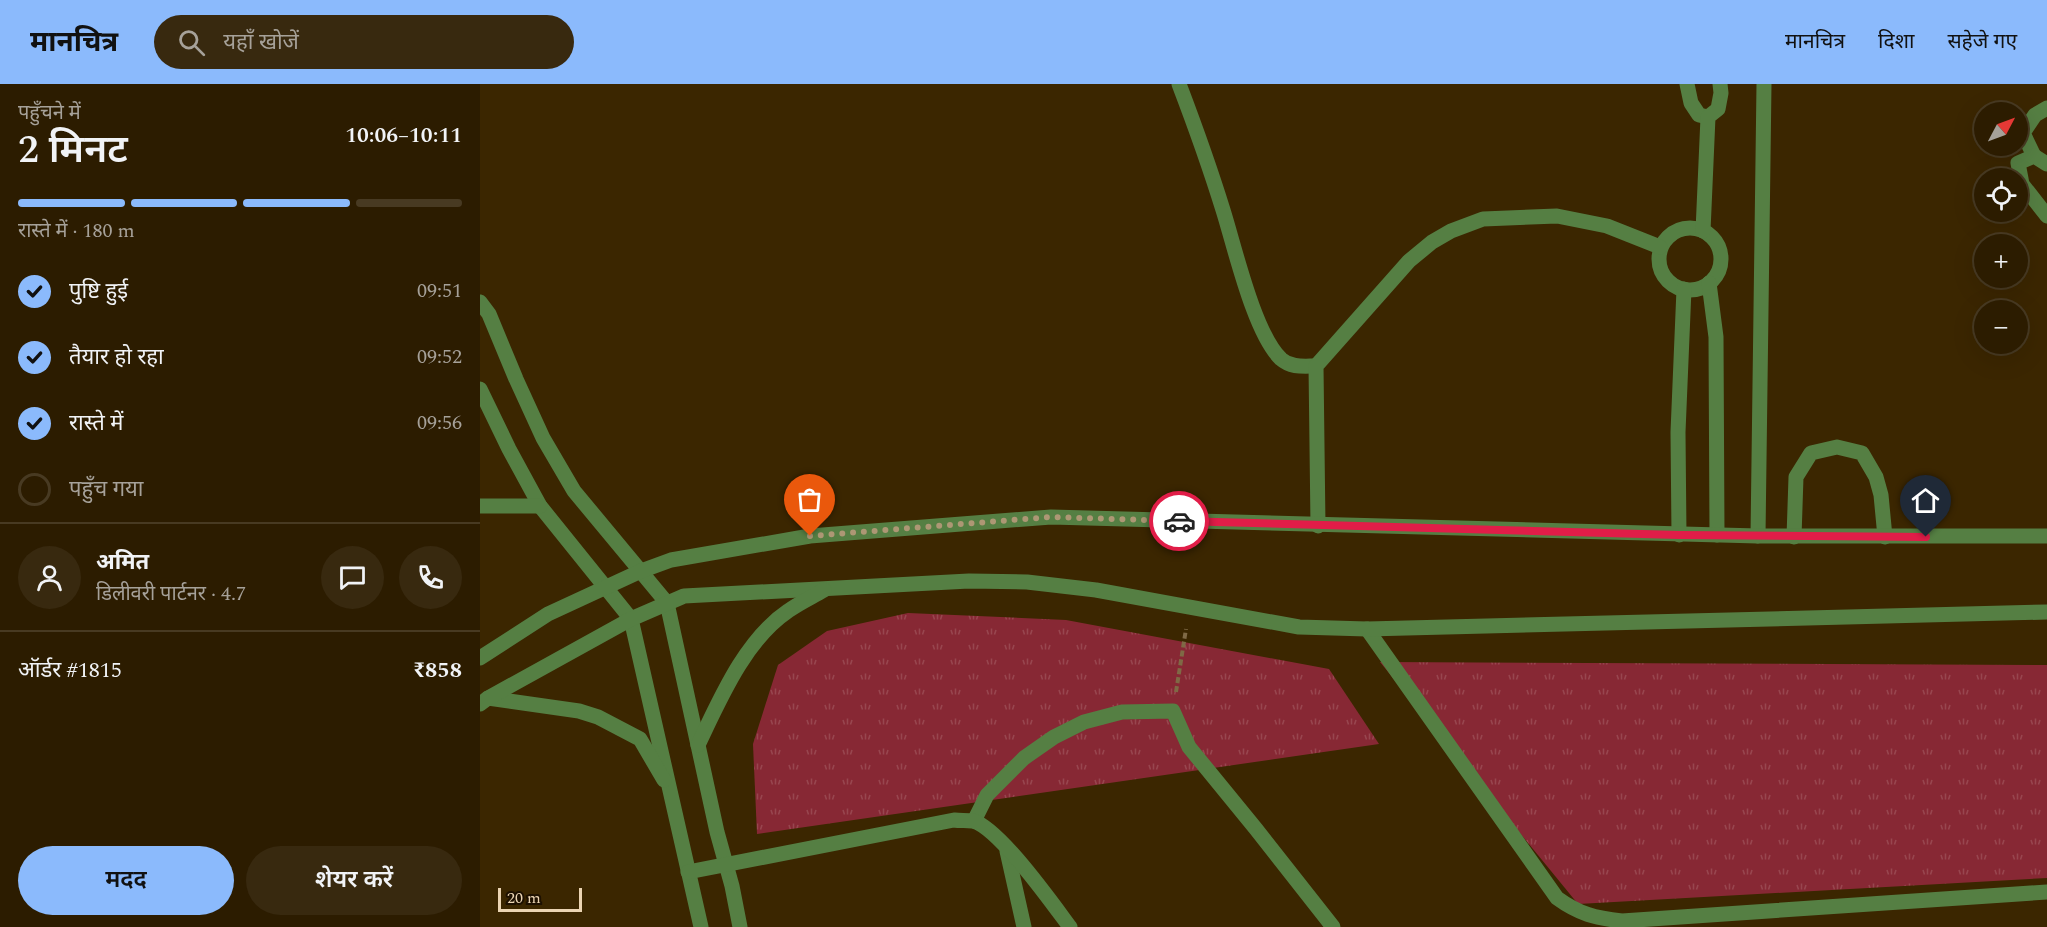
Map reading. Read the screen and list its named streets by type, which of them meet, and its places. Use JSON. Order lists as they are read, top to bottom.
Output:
{
  "scale_bar": "20 m",
  "north": "top right",
  "page": {
    "header": "मानचित्र",
    "search": "यहाँ खोजें",
    "nav": ["मानचित्र", "दिशा", "सहेजे गए"],
    "heading": ["2 मिनट", "पहुँचने में", "10:06–10:11"],
    "panel": [
      "अमित",
      "डिलीवरी पार्टनर · 4.7",
      "ऑर्डर #1815",
      "₹858"
    ],
    "map_buttons": ["+", "−"],
    "bar": "रास्ते में · 180 m",
    "list": [
      ["पुष्टि हुई", "09:51"],
      ["तैयार हो रहा", "09:52"],
      ["रास्ते में", "09:56"],
      "पहुँच गया"
    ],
    "buttons": ["मदद", "शेयर करें"],
    "scale": "20 m"
  }
}
